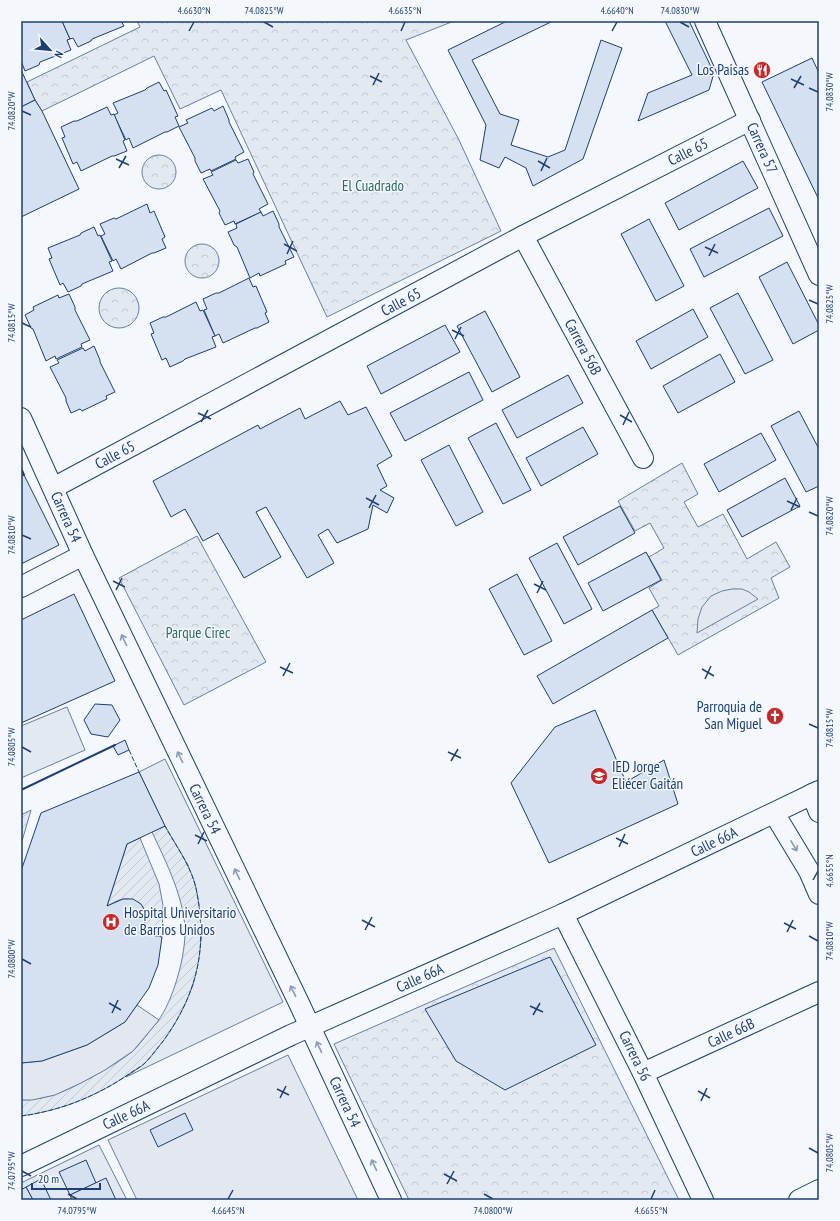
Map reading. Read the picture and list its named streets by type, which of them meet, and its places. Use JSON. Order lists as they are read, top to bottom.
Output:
{
  "streets": {
    "street": [
      "Carrera 57",
      "Calle 65",
      "Carrera 56B",
      "Carrera 54",
      "Calle 66A",
      "Calle 66B",
      "Carrera 56"
    ]
  },
  "crossings": [
    ["Carrera 57", "Calle 65"],
    ["Calle 65", "Carrera 56B"],
    ["Calle 65", "Carrera 54"],
    ["Carrera 54", "Calle 66A"],
    ["Calle 66A", "Carrera 56"],
    ["Calle 66B", "Carrera 56"]
  ],
  "one_way": ["Carrera 54"],
  "parks": ["El Cuadrado", "Parque Cirec"],
  "places": {
    "restaurant": ["Los Paisas"],
    "church": ["Parroquia de San Miguel"],
    "school or university": ["IED Jorge Eliécer Gaitán"],
    "hospital": ["Hospital Universitario de Barrios Unidos"]
  },
  "scale_bar": "20 m",
  "north": "bottom right",
  "coordinates": [
    "4.6630°N",
    "74.0825°W",
    "4.6635°N",
    "4.6640°N",
    "74.0830°W",
    "74.0820°W",
    "74.0815°W",
    "74.0810°W",
    "74.0805°W",
    "4.6655°N",
    "74.0800°W",
    "74.0795°W",
    "4.6645°N"
  ]
}
